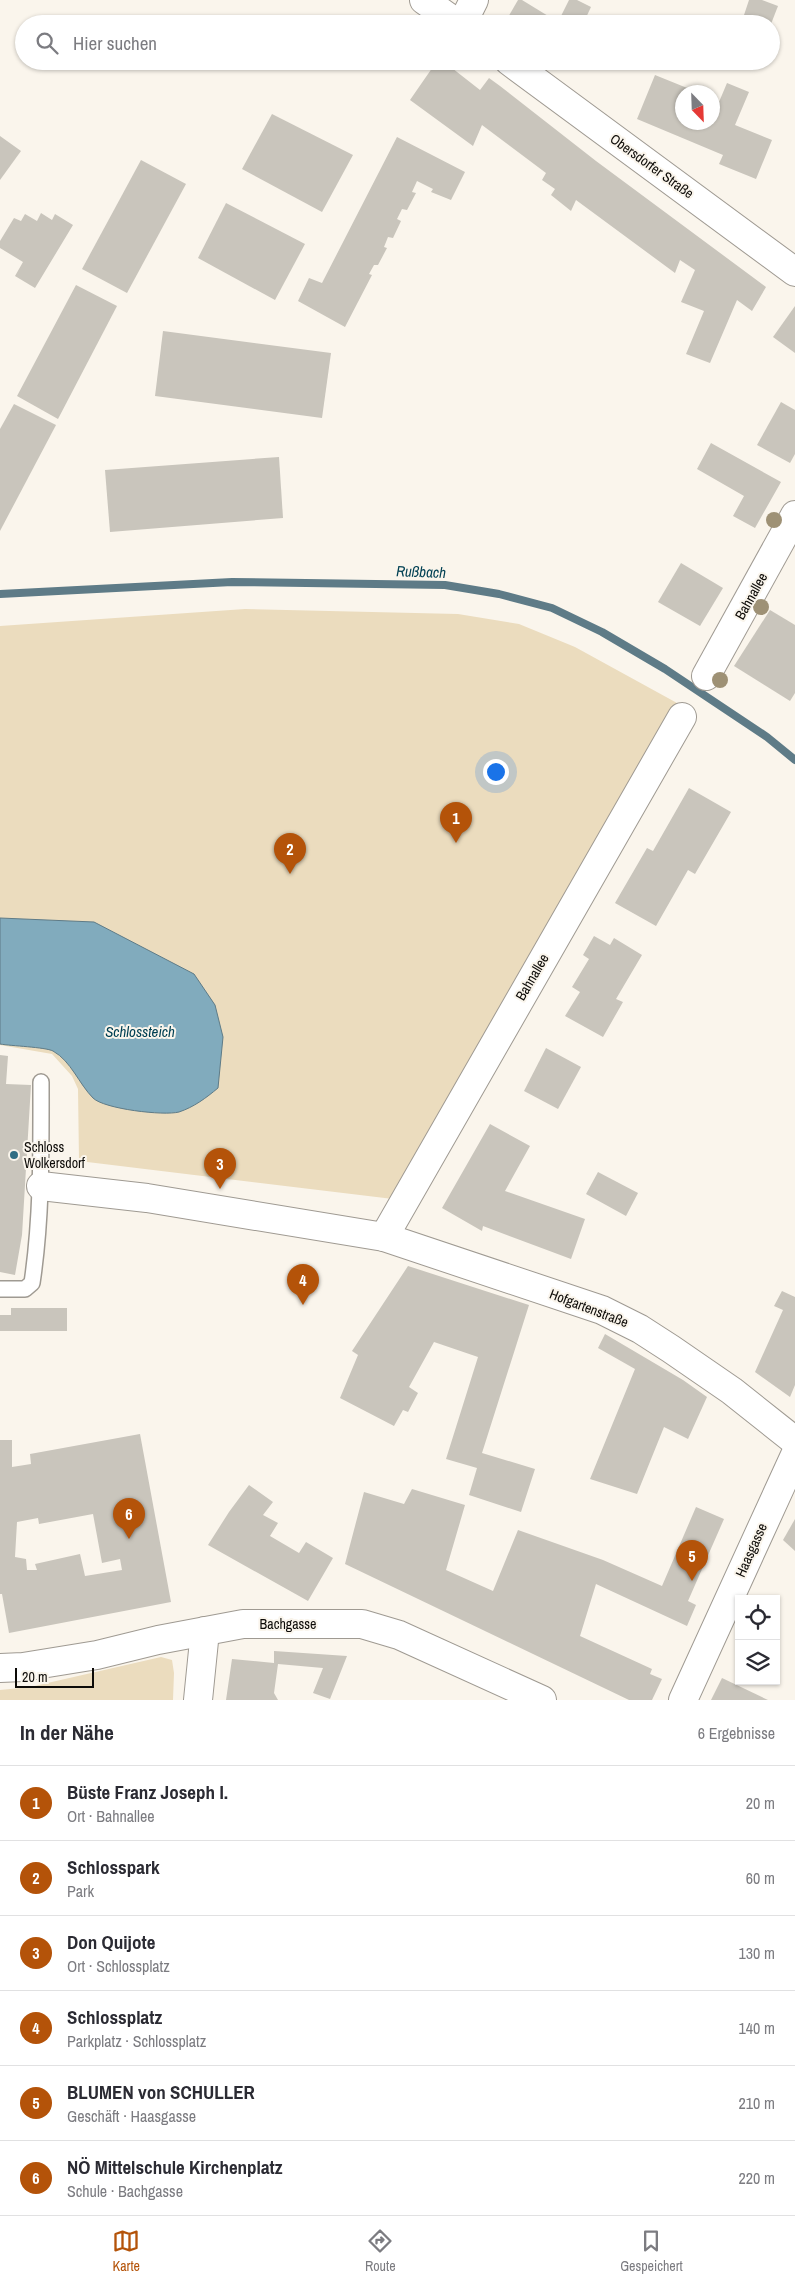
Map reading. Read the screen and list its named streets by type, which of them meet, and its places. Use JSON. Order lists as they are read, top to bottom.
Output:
{
  "streets": {
    "street": [
      "Obersdorfer Straße",
      "Bahnallee",
      "Hofgartenstraße",
      "Haasgasse",
      "Bachgasse"
    ]
  },
  "crossings": [
    ["Bahnallee", "Hofgartenstraße"]
  ],
  "water": ["Rußbach", "Schlossteich"],
  "places": ["Schloss Wolkersdorf"],
  "scale_bar": "20 m",
  "north": "bottom right",
  "page": {
    "search": "Hier suchen",
    "pins": [
      "1",
      "2",
      "3",
      "4",
      "6",
      "5"
    ],
    "scale": "20 m",
    "heading": ["In der Nähe", "6 Ergebnisse"],
    "list": [
      {
        "mark": "1",
        "name": "Büste Franz Joseph I.",
        "note": "Ort · Bahnallee",
        "value": "20 m"
      },
      {
        "mark": "2",
        "name": "Schlosspark",
        "note": "Park",
        "value": "60 m"
      },
      {
        "mark": "3",
        "name": "Don Quijote",
        "note": "Ort · Schlossplatz",
        "value": "130 m"
      },
      {
        "mark": "4",
        "name": "Schlossplatz",
        "note": "Parkplatz · Schlossplatz",
        "value": "140 m"
      },
      {
        "mark": "5",
        "name": "BLUMEN von SCHULLER",
        "note": "Geschäft · Haasgasse",
        "value": "210 m"
      },
      {
        "mark": "6",
        "name": "NÖ Mittelschule Kirchenplatz",
        "note": "Schule · Bachgasse",
        "value": "220 m"
      }
    ],
    "nav": ["Karte", "Route", "Gespeichert"]
  }
}
